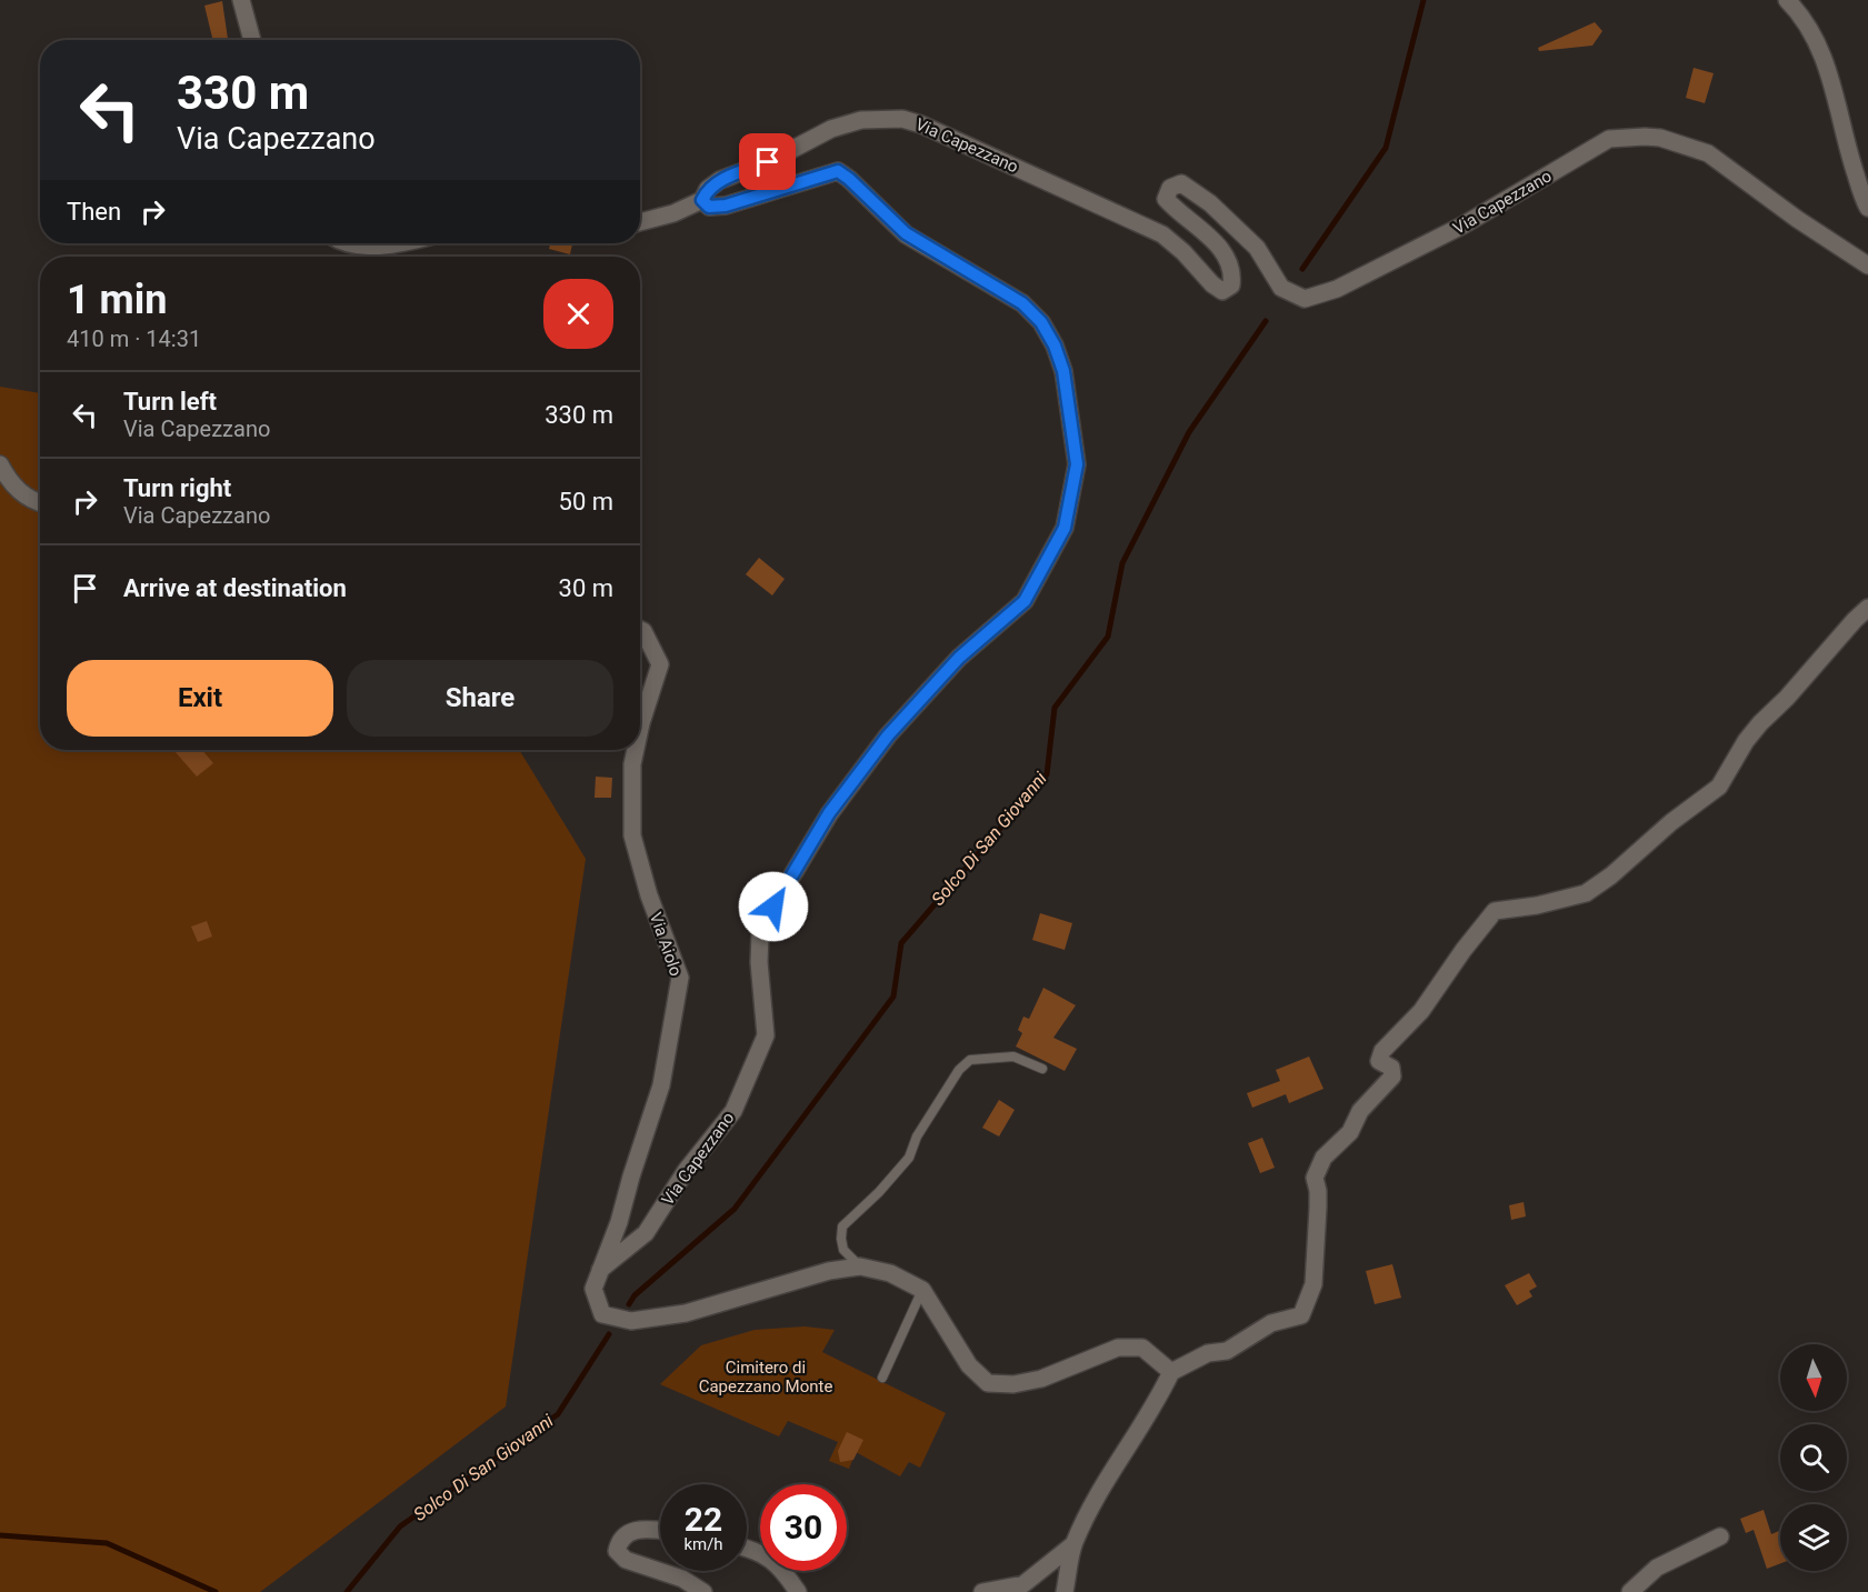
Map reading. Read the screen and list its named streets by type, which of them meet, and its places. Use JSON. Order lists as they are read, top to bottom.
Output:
{
  "streets": {
    "street": ["Via Capezzano", "Via Aiolo"]
  },
  "crossings": [
    ["Via Capezzano", "Via Aiolo"]
  ],
  "water": ["Solco Di San Giovanni"],
  "parks": ["Cimitero di Capezzano Monte"],
  "north": "bottom",
  "page": {
    "turn": ["330 m", "Via Capezzano"],
    "then": "Then",
    "heading": ["1 min", "410 m · 14:31"],
    "list": [
      {
        "name": "Turn left",
        "note": "Via Capezzano",
        "value": "330 m"
      },
      {
        "name": "Turn right",
        "note": "Via Capezzano",
        "value": "50 m"
      },
      {
        "name": "Arrive at destination",
        "value": "30 m"
      }
    ],
    "buttons": ["Exit", "Share"],
    "speed": "22 km/h",
    "limit": "30"
  }
}
